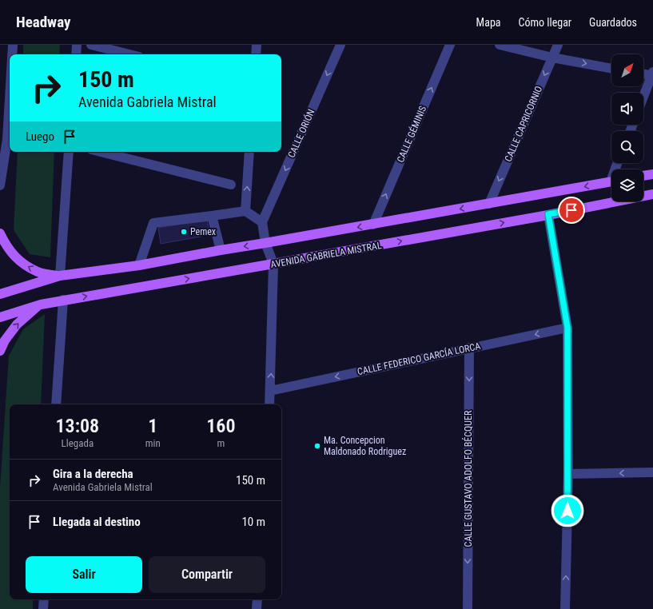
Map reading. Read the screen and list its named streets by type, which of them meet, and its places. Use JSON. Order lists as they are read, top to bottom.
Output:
{
  "streets": {
    "main road": ["AVENIDA GABRIELA MISTRAL"],
    "street": [
      "CALLE CAPRICORNIO",
      "CALLE ORIÓN",
      "CALLE GÉMINIS",
      "CALLE FEDERICO GARCÍA LORCA",
      "CALLE GUSTAVO ADOLFO BÉCQUER"
    ]
  },
  "crossings": [
    ["CALLE FEDERICO GARCÍA LORCA", "CALLE GUSTAVO ADOLFO BÉCQUER"]
  ],
  "one_way": [
    "CALLE CAPRICORNIO",
    "CALLE GÉMINIS",
    "CALLE FEDERICO GARCÍA LORCA",
    "CALLE GUSTAVO ADOLFO BÉCQUER"
  ],
  "places": ["Pemex", "Ma. Concepcion Maldonado Rodriguez"],
  "north": "top right",
  "page": {
    "header": "Headway",
    "nav": ["Mapa", "Cómo llegar", "Guardados"],
    "turn": ["150 m", "Avenida Gabriela Mistral"],
    "then": "Luego",
    "eta": [
      "13:08",
      "Llegada",
      "1",
      "min",
      "160",
      "m"
    ],
    "list": [
      {
        "name": "Gira a la derecha",
        "note": "Avenida Gabriela Mistral",
        "value": "150 m"
      },
      {
        "name": "Llegada al destino",
        "value": "10 m"
      }
    ],
    "buttons": ["Salir", "Compartir"]
  }
}
